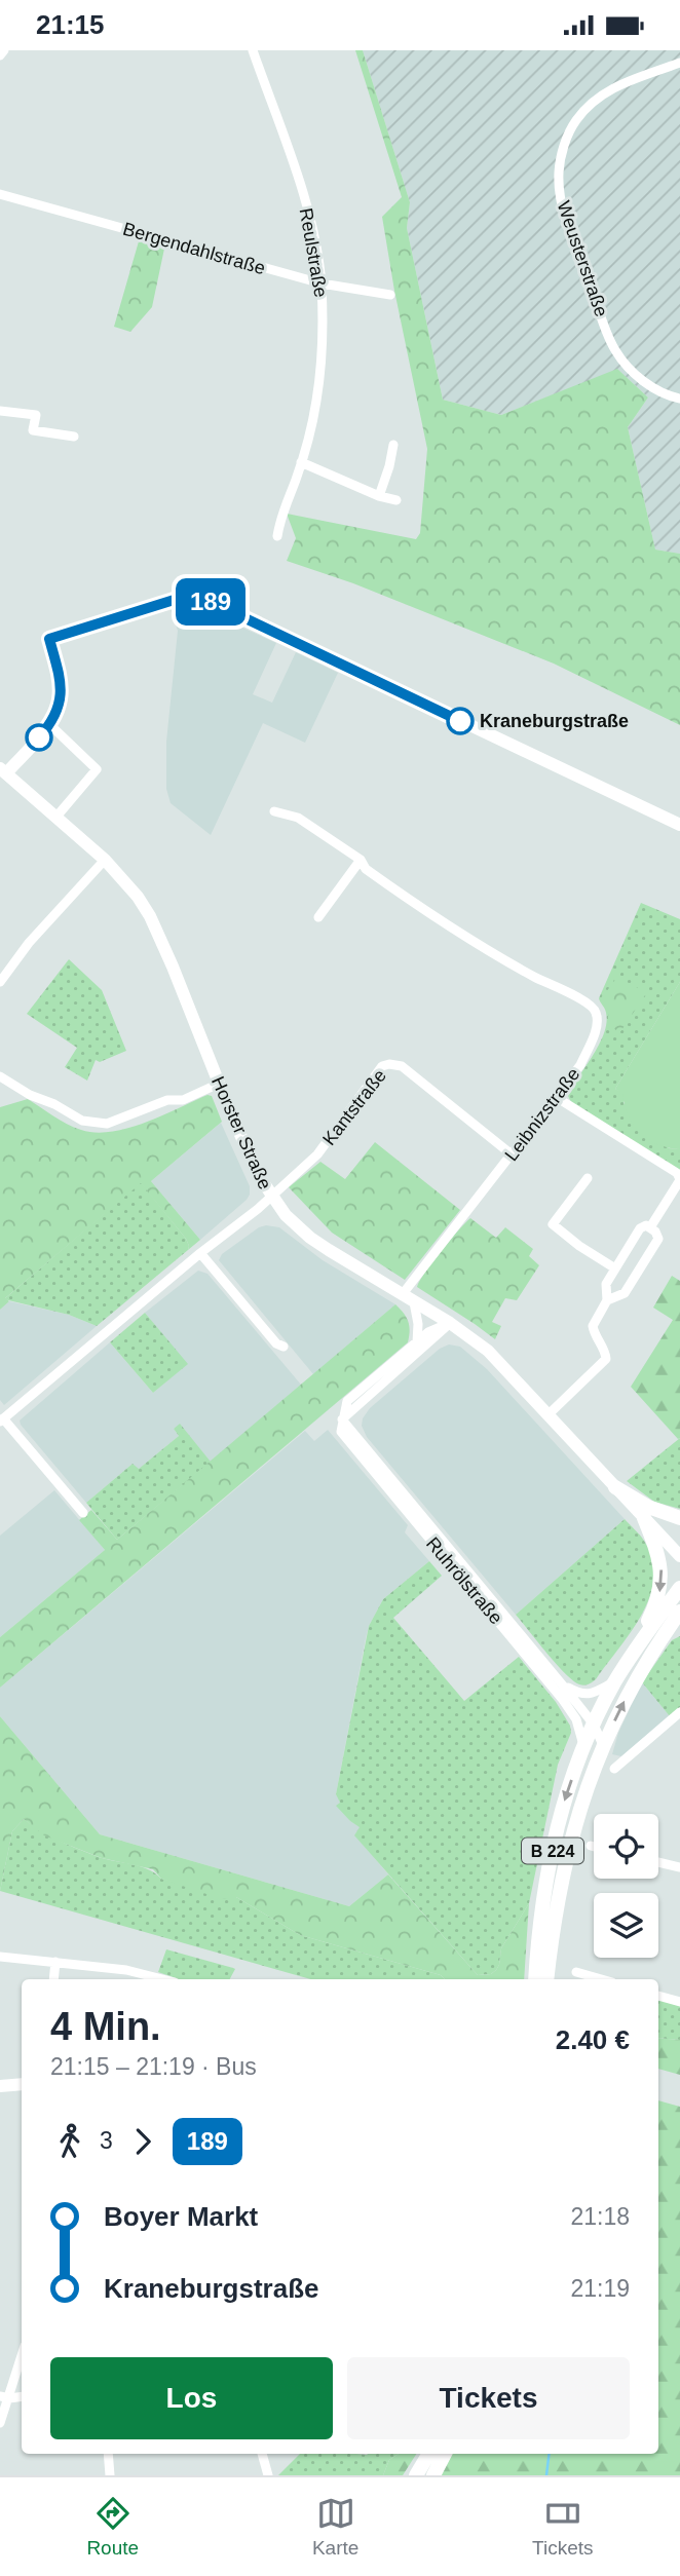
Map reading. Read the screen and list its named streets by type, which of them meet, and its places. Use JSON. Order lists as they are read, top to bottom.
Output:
{
  "streets": {
    "main road": ["Horster Straße", "B 224"],
    "street": [
      "Bergendahlstraße",
      "Reulstraße",
      "Weusterstraße",
      "Kantstraße",
      "Leibnizstraße",
      "Ruhrölstraße"
    ]
  },
  "crossings": [
    ["Bergendahlstraße", "Reulstraße"],
    ["Kantstraße", "Leibnizstraße"],
    ["Kantstraße", "Horster Straße"],
    ["Leibnizstraße", "Horster Straße"],
    ["Ruhrölstraße", "B 224"]
  ],
  "places": ["Kraneburgstraße"],
  "lines": ["bus line 189"],
  "page": {
    "status": "21:15",
    "on_map": "189",
    "heading": ["4 Min.", "21:15 – 21:19 · Bus", "2.40 €"],
    "legs": ["3", "189"],
    "list": [
      {
        "name": "Boyer Markt",
        "value": "21:18"
      },
      {
        "name": "Kraneburgstraße",
        "value": "21:19"
      }
    ],
    "buttons": ["Los", "Tickets"],
    "tabs": ["Route", "Karte", "Tickets"]
  }
}
